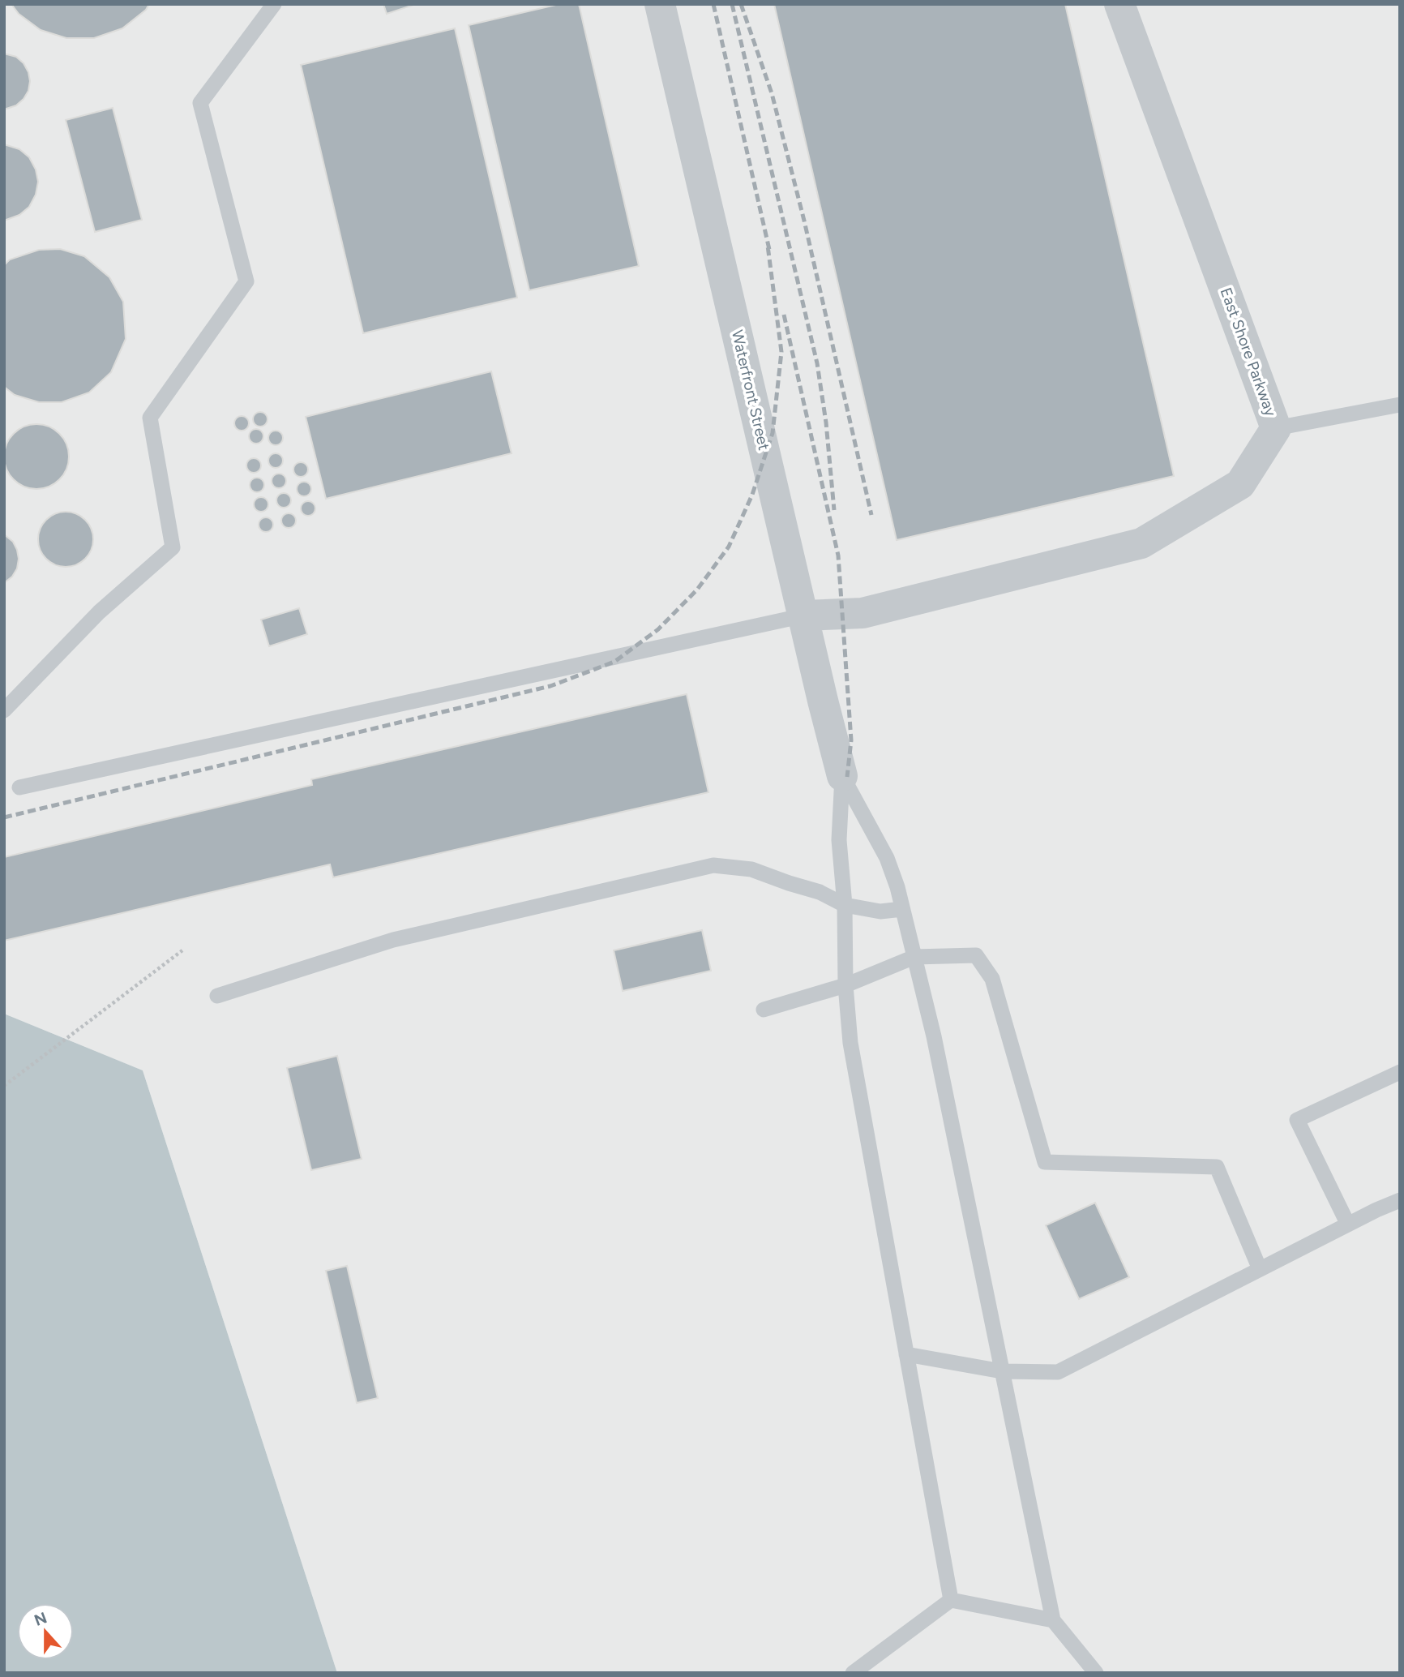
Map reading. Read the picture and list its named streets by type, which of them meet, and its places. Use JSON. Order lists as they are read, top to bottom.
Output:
{
  "streets": {
    "street": ["East Shore Parkway", "Waterfront Street"]
  },
  "crossings": [
    ["East Shore Parkway", "Waterfront Street"]
  ],
  "north": "top"
}
